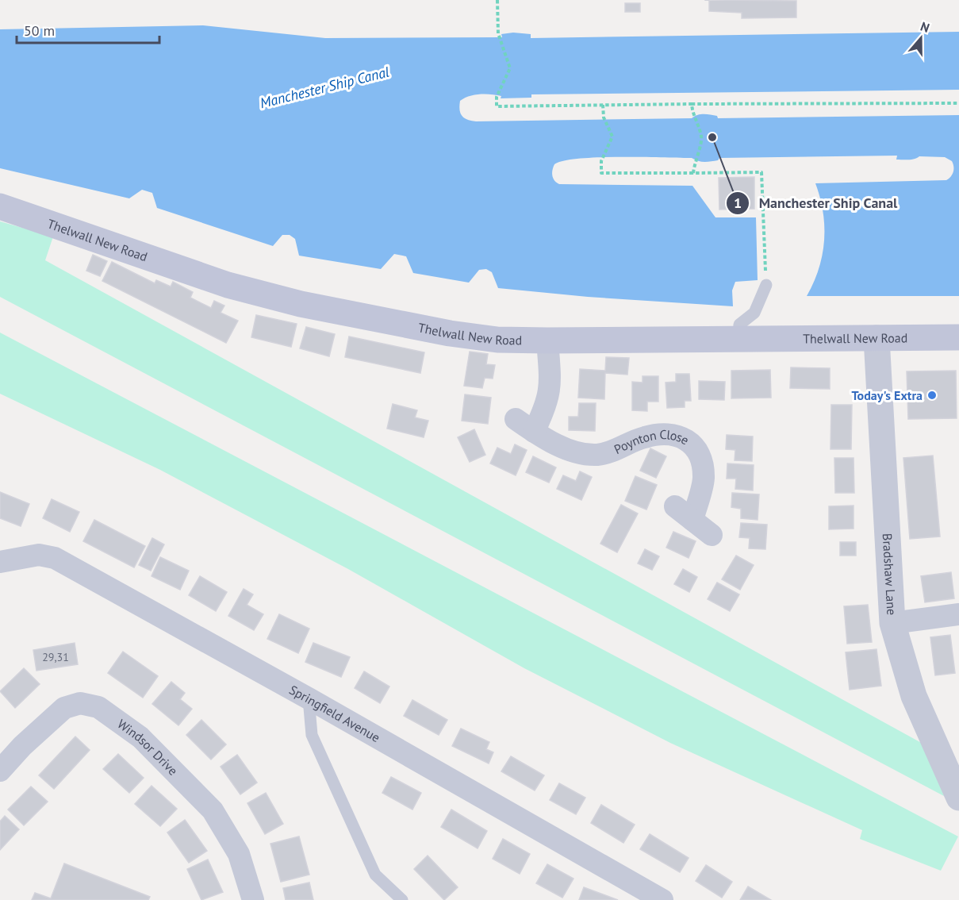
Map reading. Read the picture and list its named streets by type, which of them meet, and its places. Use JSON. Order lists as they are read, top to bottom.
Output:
{
  "streets": {
    "main road": ["Thelwall New Road"],
    "street": [
      "Poynton Close",
      "Bradshaw Lane",
      "Springfield Avenue",
      "Windsor Drive"
    ]
  },
  "crossings": [
    ["Thelwall New Road", "Poynton Close"],
    ["Thelwall New Road", "Bradshaw Lane"]
  ],
  "water": ["Manchester Ship Canal"],
  "places": ["Manchester Ship Canal", "Today's Extra"],
  "house_numbers": ["29,31"],
  "scale_bar": "50 m",
  "north": "top"
}
